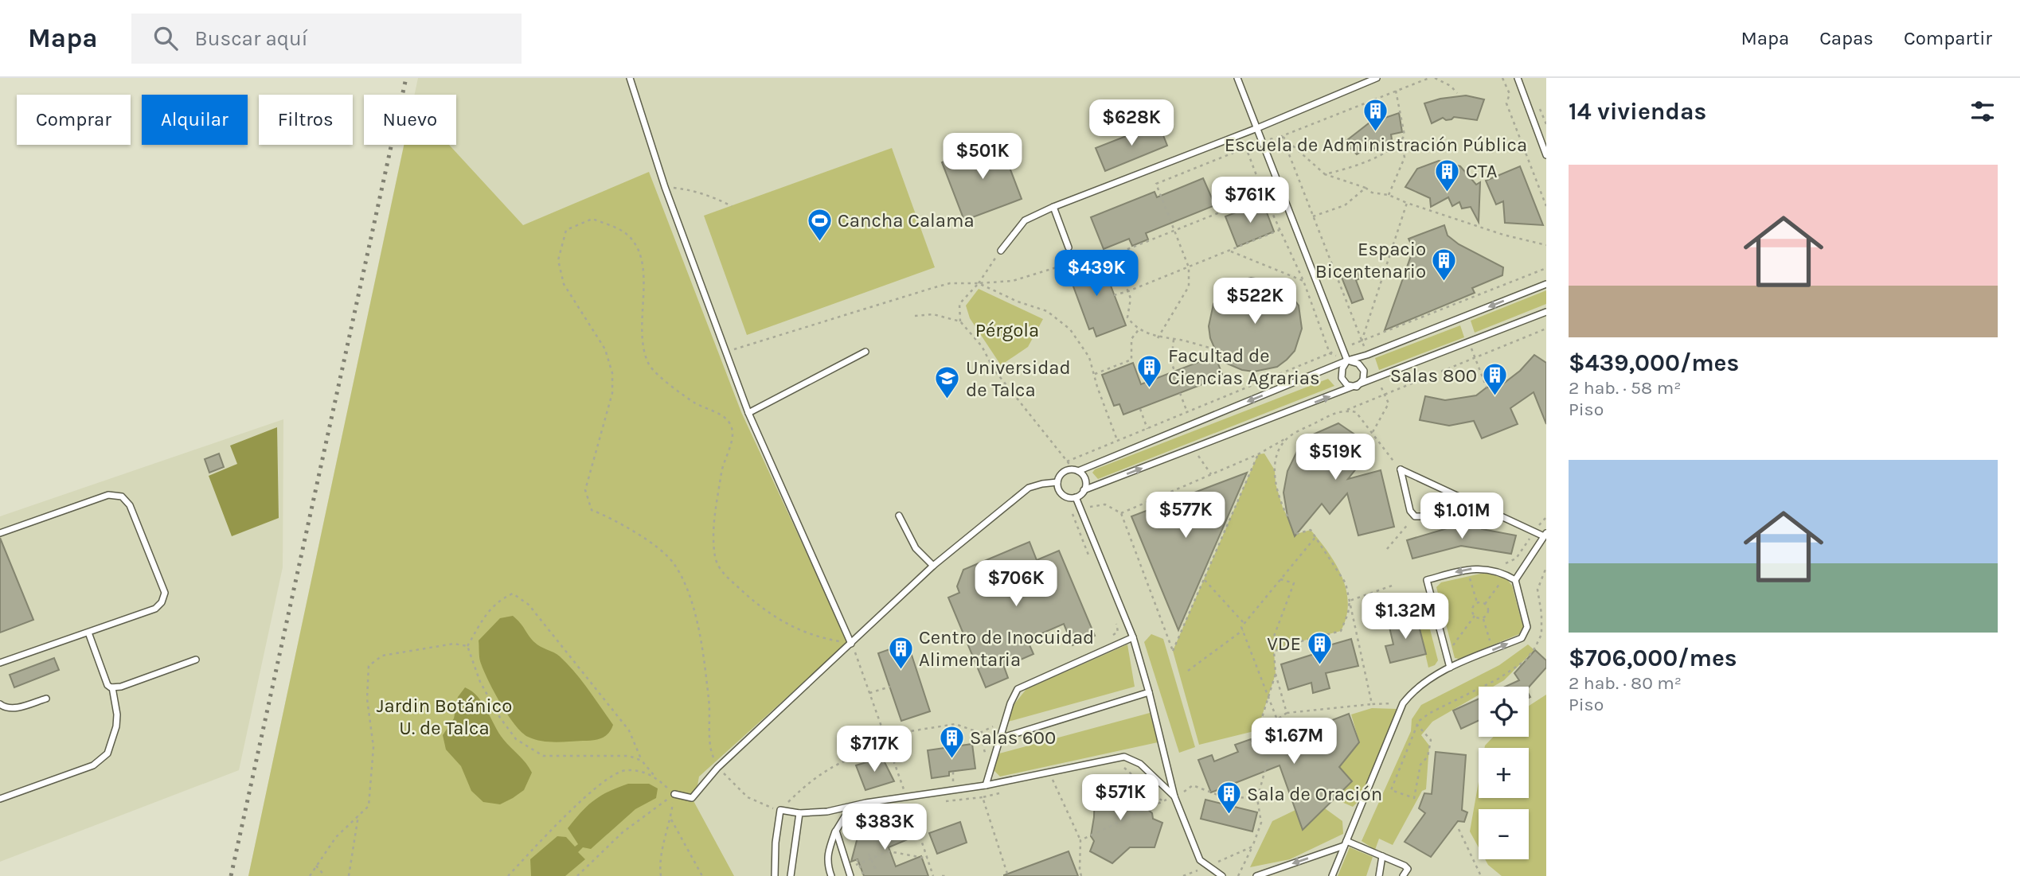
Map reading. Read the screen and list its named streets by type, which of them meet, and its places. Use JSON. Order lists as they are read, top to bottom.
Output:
{
  "parks": ["Pérgola", "Jardin Botánico U. de Talca"],
  "places": {
    "building": [
      "Escuela de Administración Pública",
      "CTA",
      "Espacio Bicentenario",
      "Facultad de Ciencias Agrarias",
      "Salas 800",
      "VDE",
      "Centro de Inocuidad Alimentaria",
      "Salas 600",
      "Sala de Oración"
    ],
    "sports": ["Cancha Calama"],
    "school or university": ["Universidad de Talca"]
  },
  "page": {
    "header": "Mapa",
    "search": "Buscar aquí",
    "nav": ["Mapa", "Capas", "Compartir"],
    "heading": "14 viviendas",
    "chip": [
      "Comprar",
      "Alquilar",
      "Filtros",
      "Nuevo"
    ],
    "price": [
      "$628K",
      "$501K",
      "$761K",
      "$439K",
      "$522K",
      "$519K",
      "$577K",
      "$1.01M",
      "$706K",
      "$1.32M",
      "$1.67M",
      "$717K",
      "$571K",
      "$383K"
    ],
    "list": [
      {
        "name": "$439,000/mes",
        "note": "2 hab. · 58 m² · Piso"
      },
      {
        "name": "$706,000/mes",
        "note": "2 hab. · 80 m² · Piso"
      }
    ],
    "map_buttons": ["+", "−"]
  }
}
